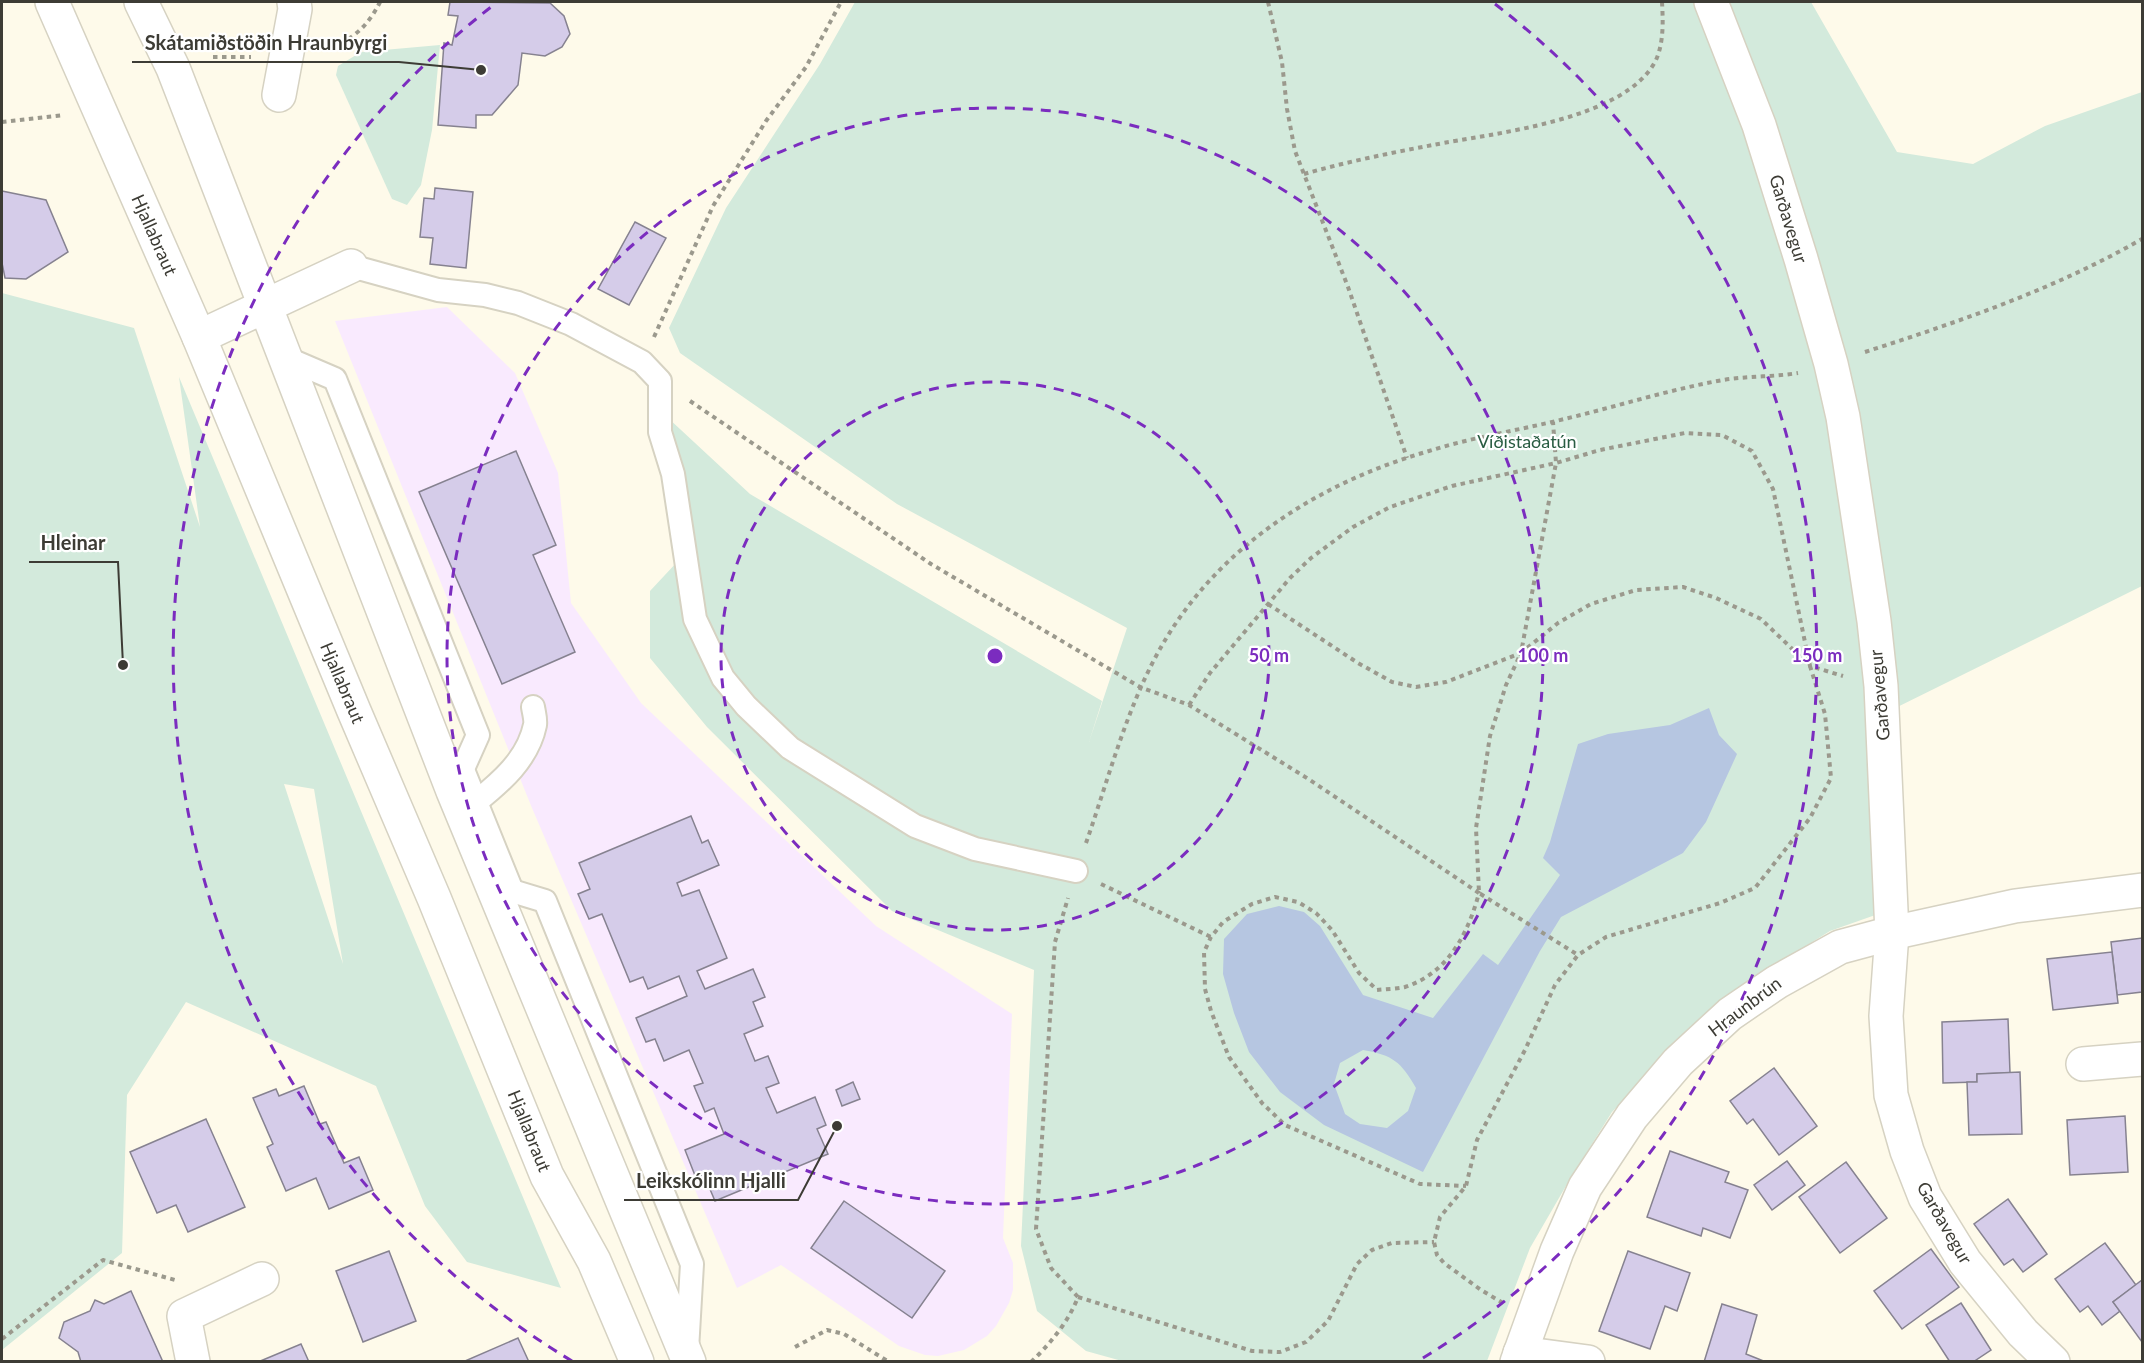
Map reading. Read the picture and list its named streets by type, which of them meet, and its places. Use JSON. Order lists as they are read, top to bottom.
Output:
{
  "streets": {
    "main road": ["Garðavegur", "Hjallabraut", "Hraunbrún"]
  },
  "crossings": [
    ["Garðavegur", "Hraunbrún"]
  ],
  "parks": ["Víðistaðatún"],
  "places": ["Skátamiðstöðin Hraunbyrgi", "Hleinar", "Leikskólinn Hjalli"],
  "rings": ["50 m", "100 m", "150 m"]
}
